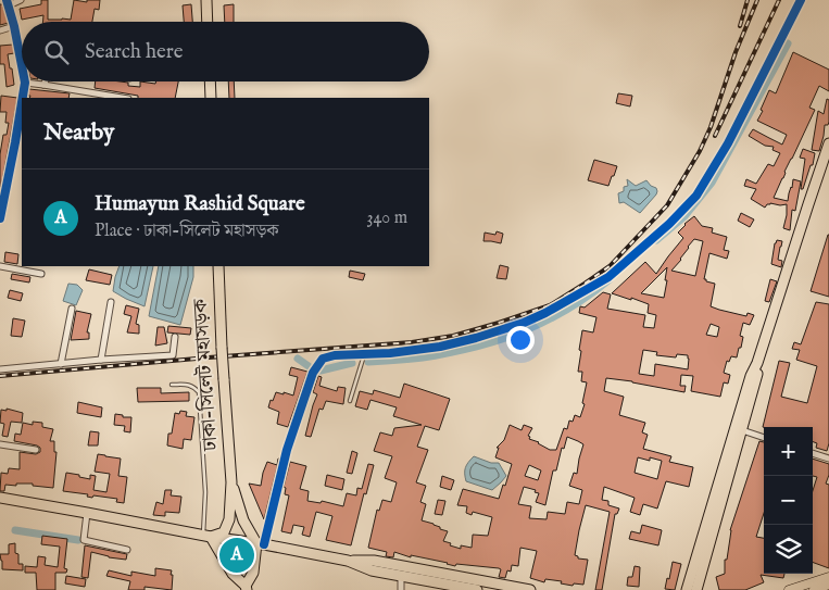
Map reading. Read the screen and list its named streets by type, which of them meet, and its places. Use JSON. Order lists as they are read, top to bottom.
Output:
{
  "streets": {
    "highway": ["ঢাকা-সিলেট মহাসড়ক"]
  },
  "page": {
    "search": "Search here",
    "heading": "Nearby",
    "list": [
      {
        "mark": "A",
        "name": "Humayun Rashid Square",
        "note": "Place · ঢাকা-সিলেট মহাসড়ক",
        "value": "340 m"
      }
    ],
    "map_buttons": ["+", "−"],
    "pins": "A"
  }
}
